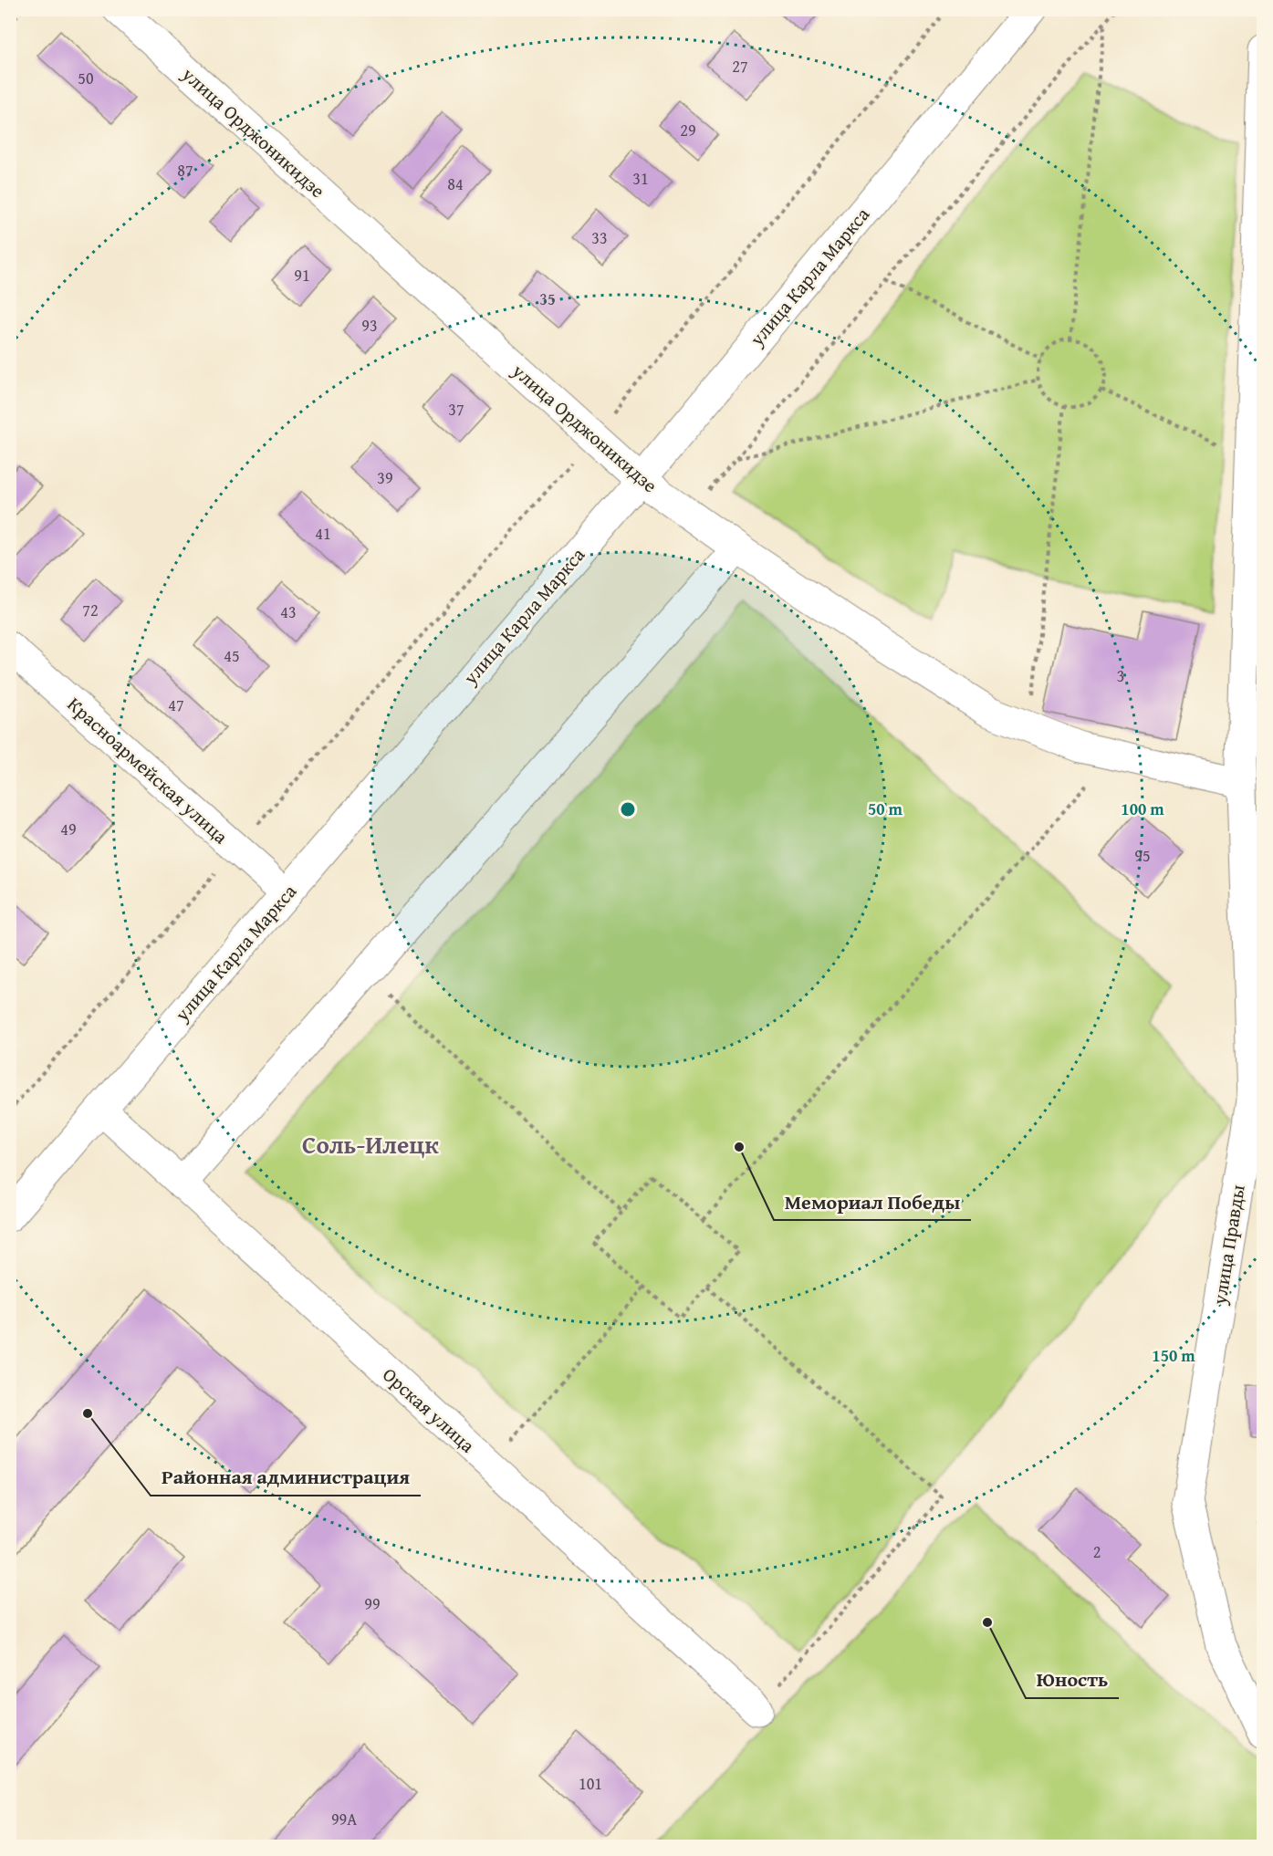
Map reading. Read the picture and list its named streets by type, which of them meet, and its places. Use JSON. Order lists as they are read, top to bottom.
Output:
{
  "streets": {
    "street": [
      "улица Орджоникидзе",
      "улица Карла Маркса",
      "Красноармейская улица",
      "улица Правды",
      "Орская улица"
    ]
  },
  "crossings": [
    ["улица Орджоникидзе", "улица Карла Маркса"],
    ["улица Орджоникидзе", "улица Правды"],
    ["улица Карла Маркса", "Красноармейская улица"],
    ["улица Карла Маркса", "Орская улица"]
  ],
  "districts": ["Соль-Илецк"],
  "places": ["Мемориал Победы", "Районная администрация", "Юность"],
  "house_numbers": [
    "27",
    "50",
    "29",
    "87",
    "31",
    "84",
    "33",
    "91",
    "35",
    "93",
    "37",
    "39",
    "41",
    "72",
    "43",
    "45",
    "3",
    "47",
    "49",
    "95",
    "2",
    "99",
    "101",
    "99А"
  ],
  "rings": ["50 m", "100 m", "150 m"]
}
